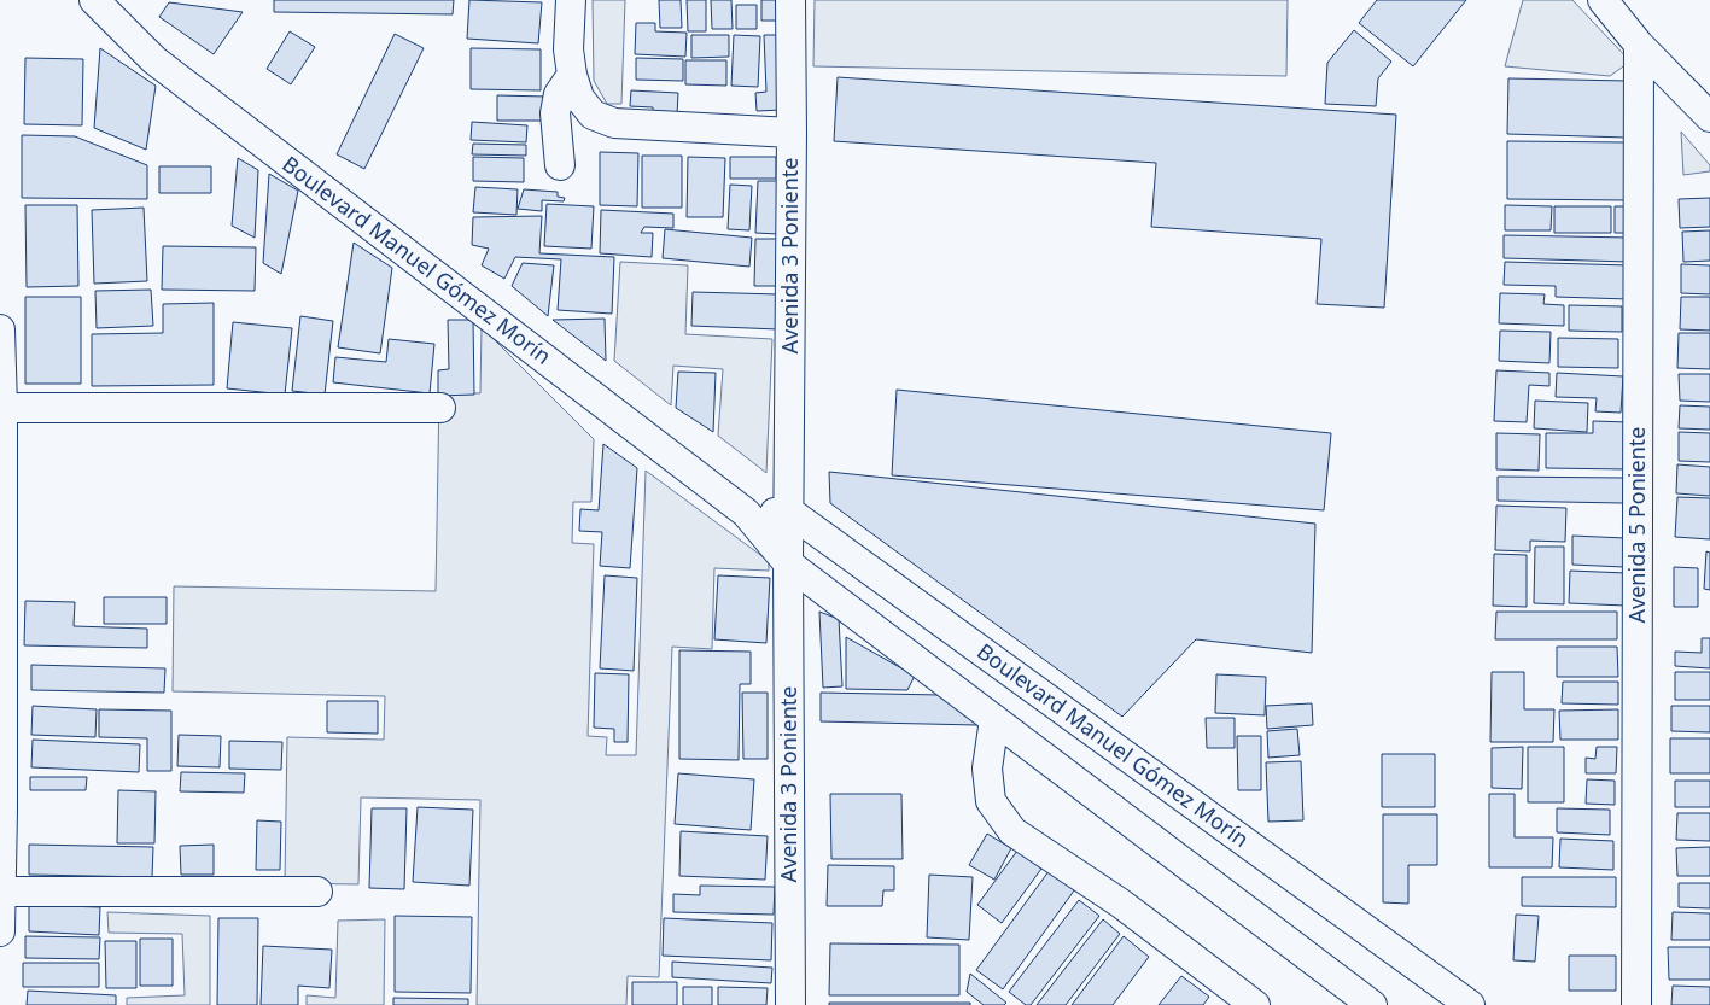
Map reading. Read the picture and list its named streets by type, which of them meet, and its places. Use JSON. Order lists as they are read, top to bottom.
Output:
{
  "streets": {
    "street": ["Avenida 3 Poniente", "Boulevard Manuel Gómez Morín", "Avenida 5 Poniente"]
  },
  "crossings": [
    ["Avenida 3 Poniente", "Boulevard Manuel Gómez Morín"]
  ]
}
